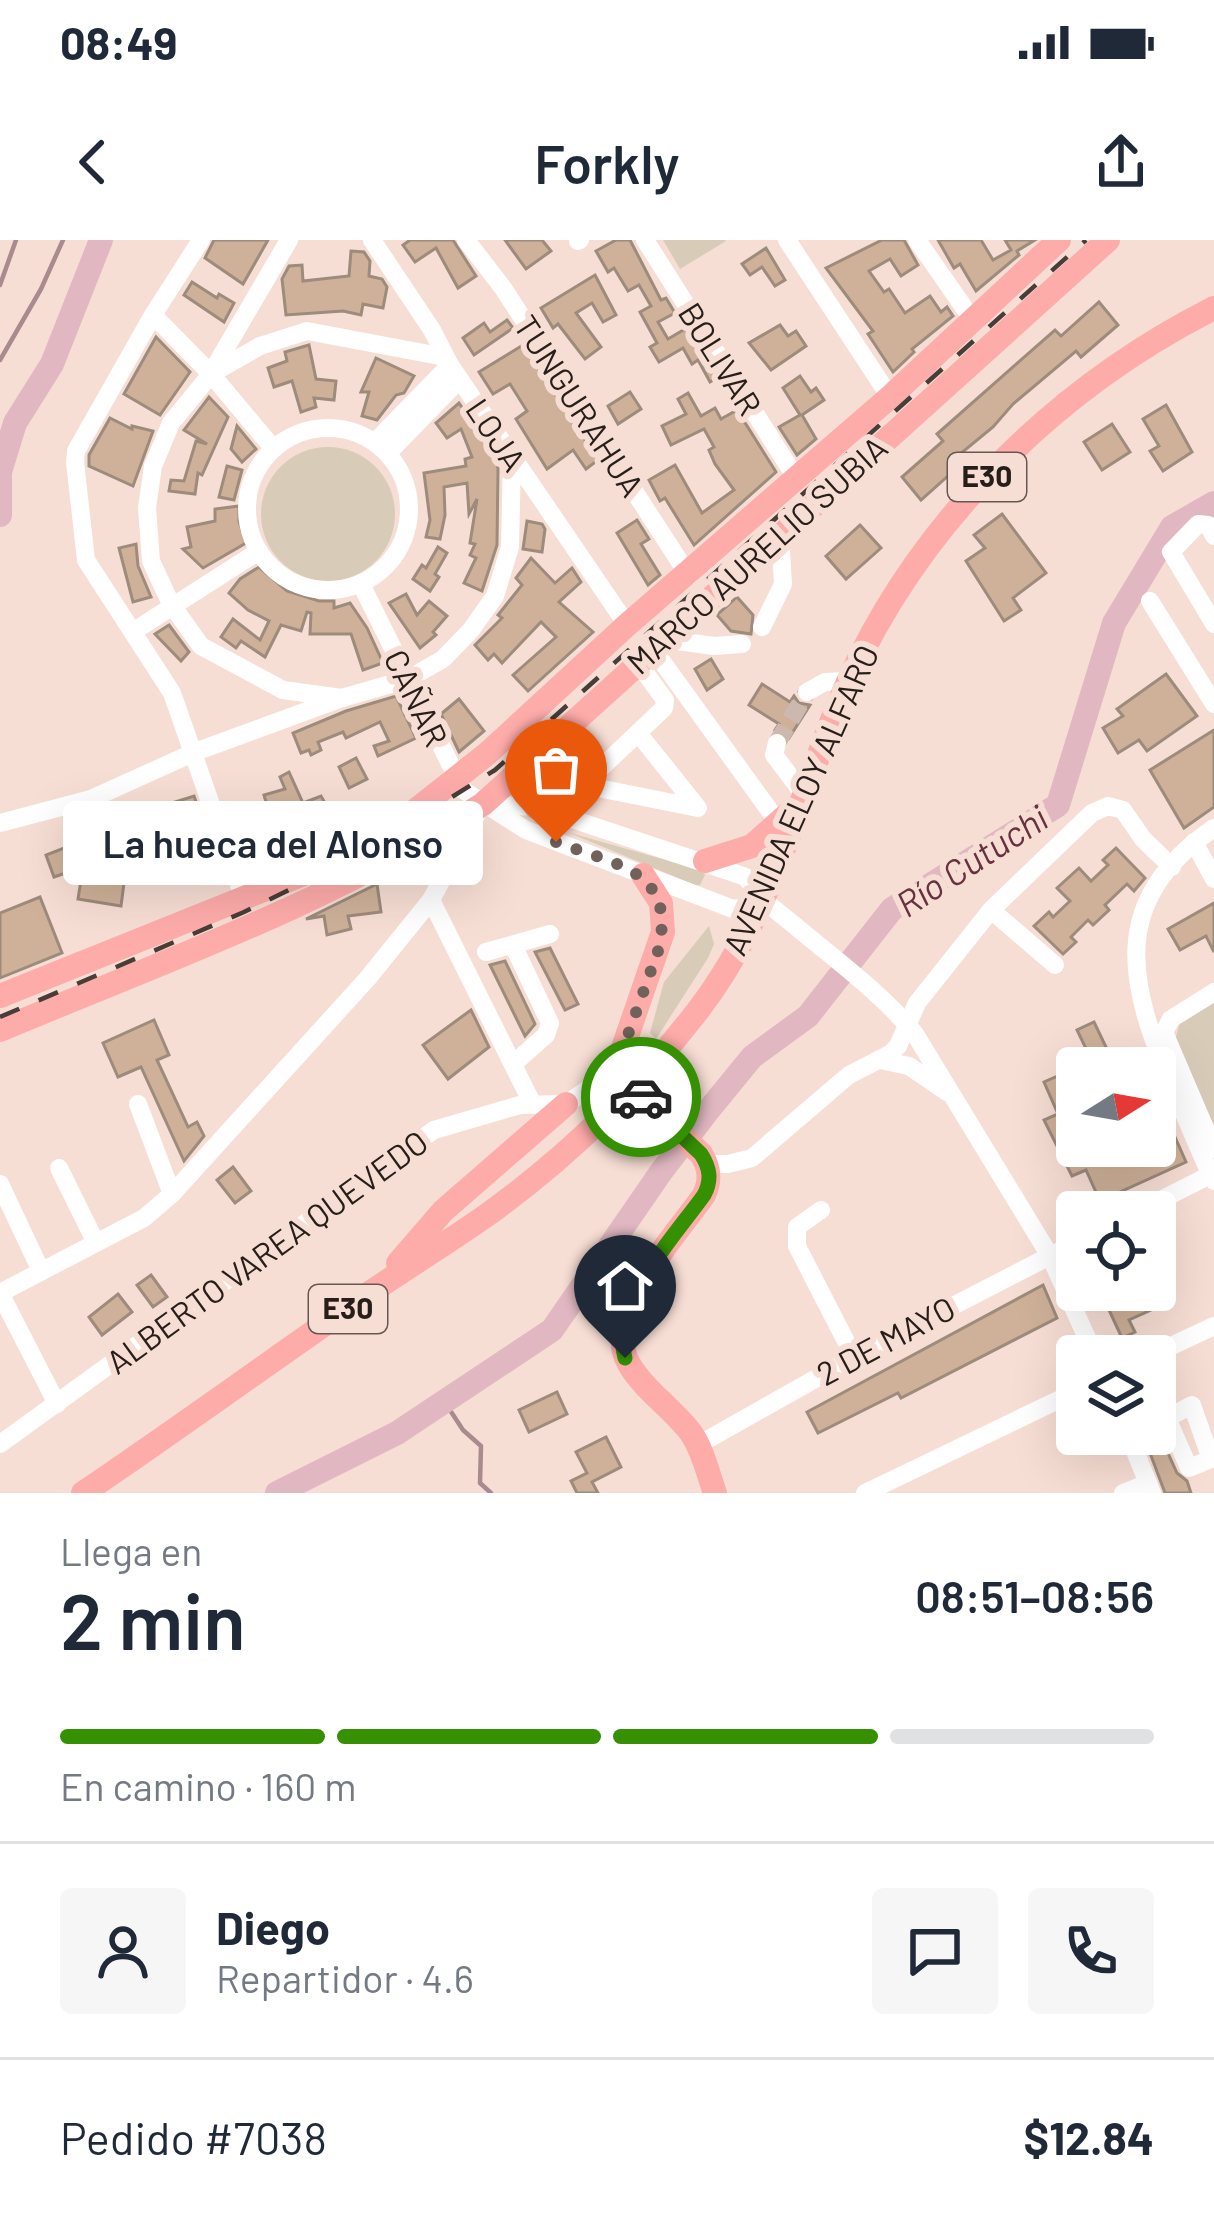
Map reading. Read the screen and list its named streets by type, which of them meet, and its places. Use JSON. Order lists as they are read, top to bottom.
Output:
{
  "streets": {
    "main road": ["E30", "MARCO AURELIO SUBIA", "AVENIDA ELOY ALFARO"],
    "street": [
      "BOLIVAR",
      "TUNGURAHUA",
      "LOJA",
      "CAÑAR",
      "ALBERTO VAREA QUEVEDO",
      "2 DE MAYO"
    ]
  },
  "crossings": [
    ["BOLIVAR", "MARCO AURELIO SUBIA"],
    ["TUNGURAHUA", "MARCO AURELIO SUBIA"],
    ["LOJA", "MARCO AURELIO SUBIA"],
    ["MARCO AURELIO SUBIA", "CAÑAR"],
    ["CAÑAR", "AVENIDA ELOY ALFARO"]
  ],
  "water": ["Río Cutuchi"],
  "places": ["La hueca del Alonso"],
  "north": "right",
  "page": {
    "status": "08:49",
    "header": "Forkly",
    "bubble": "La hueca del Alonso",
    "heading": ["2 min", "Llega en", "08:51–08:56"],
    "panel": [
      "Diego",
      "Repartidor · 4.6",
      "Pedido #7038",
      "$12.84"
    ],
    "bar": "En camino · 160 m"
  }
}
